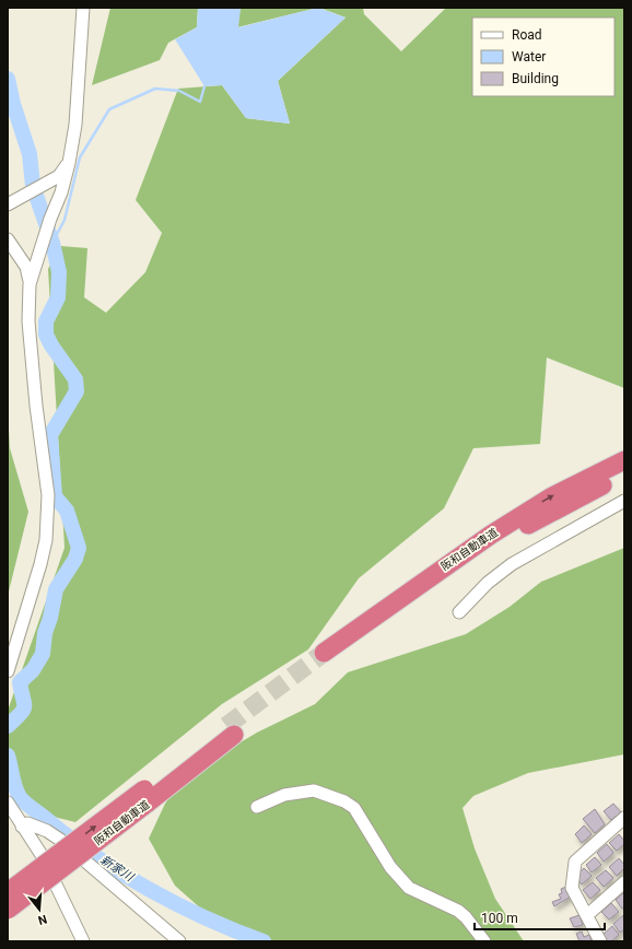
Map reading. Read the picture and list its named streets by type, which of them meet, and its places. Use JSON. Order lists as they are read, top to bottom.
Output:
{
  "streets": {
    "highway": ["阪和自動車道"]
  },
  "water": ["新家川"],
  "legend": ["Road", "Water", "Building"],
  "scale_bar": "100 m",
  "north": "bottom"
}
